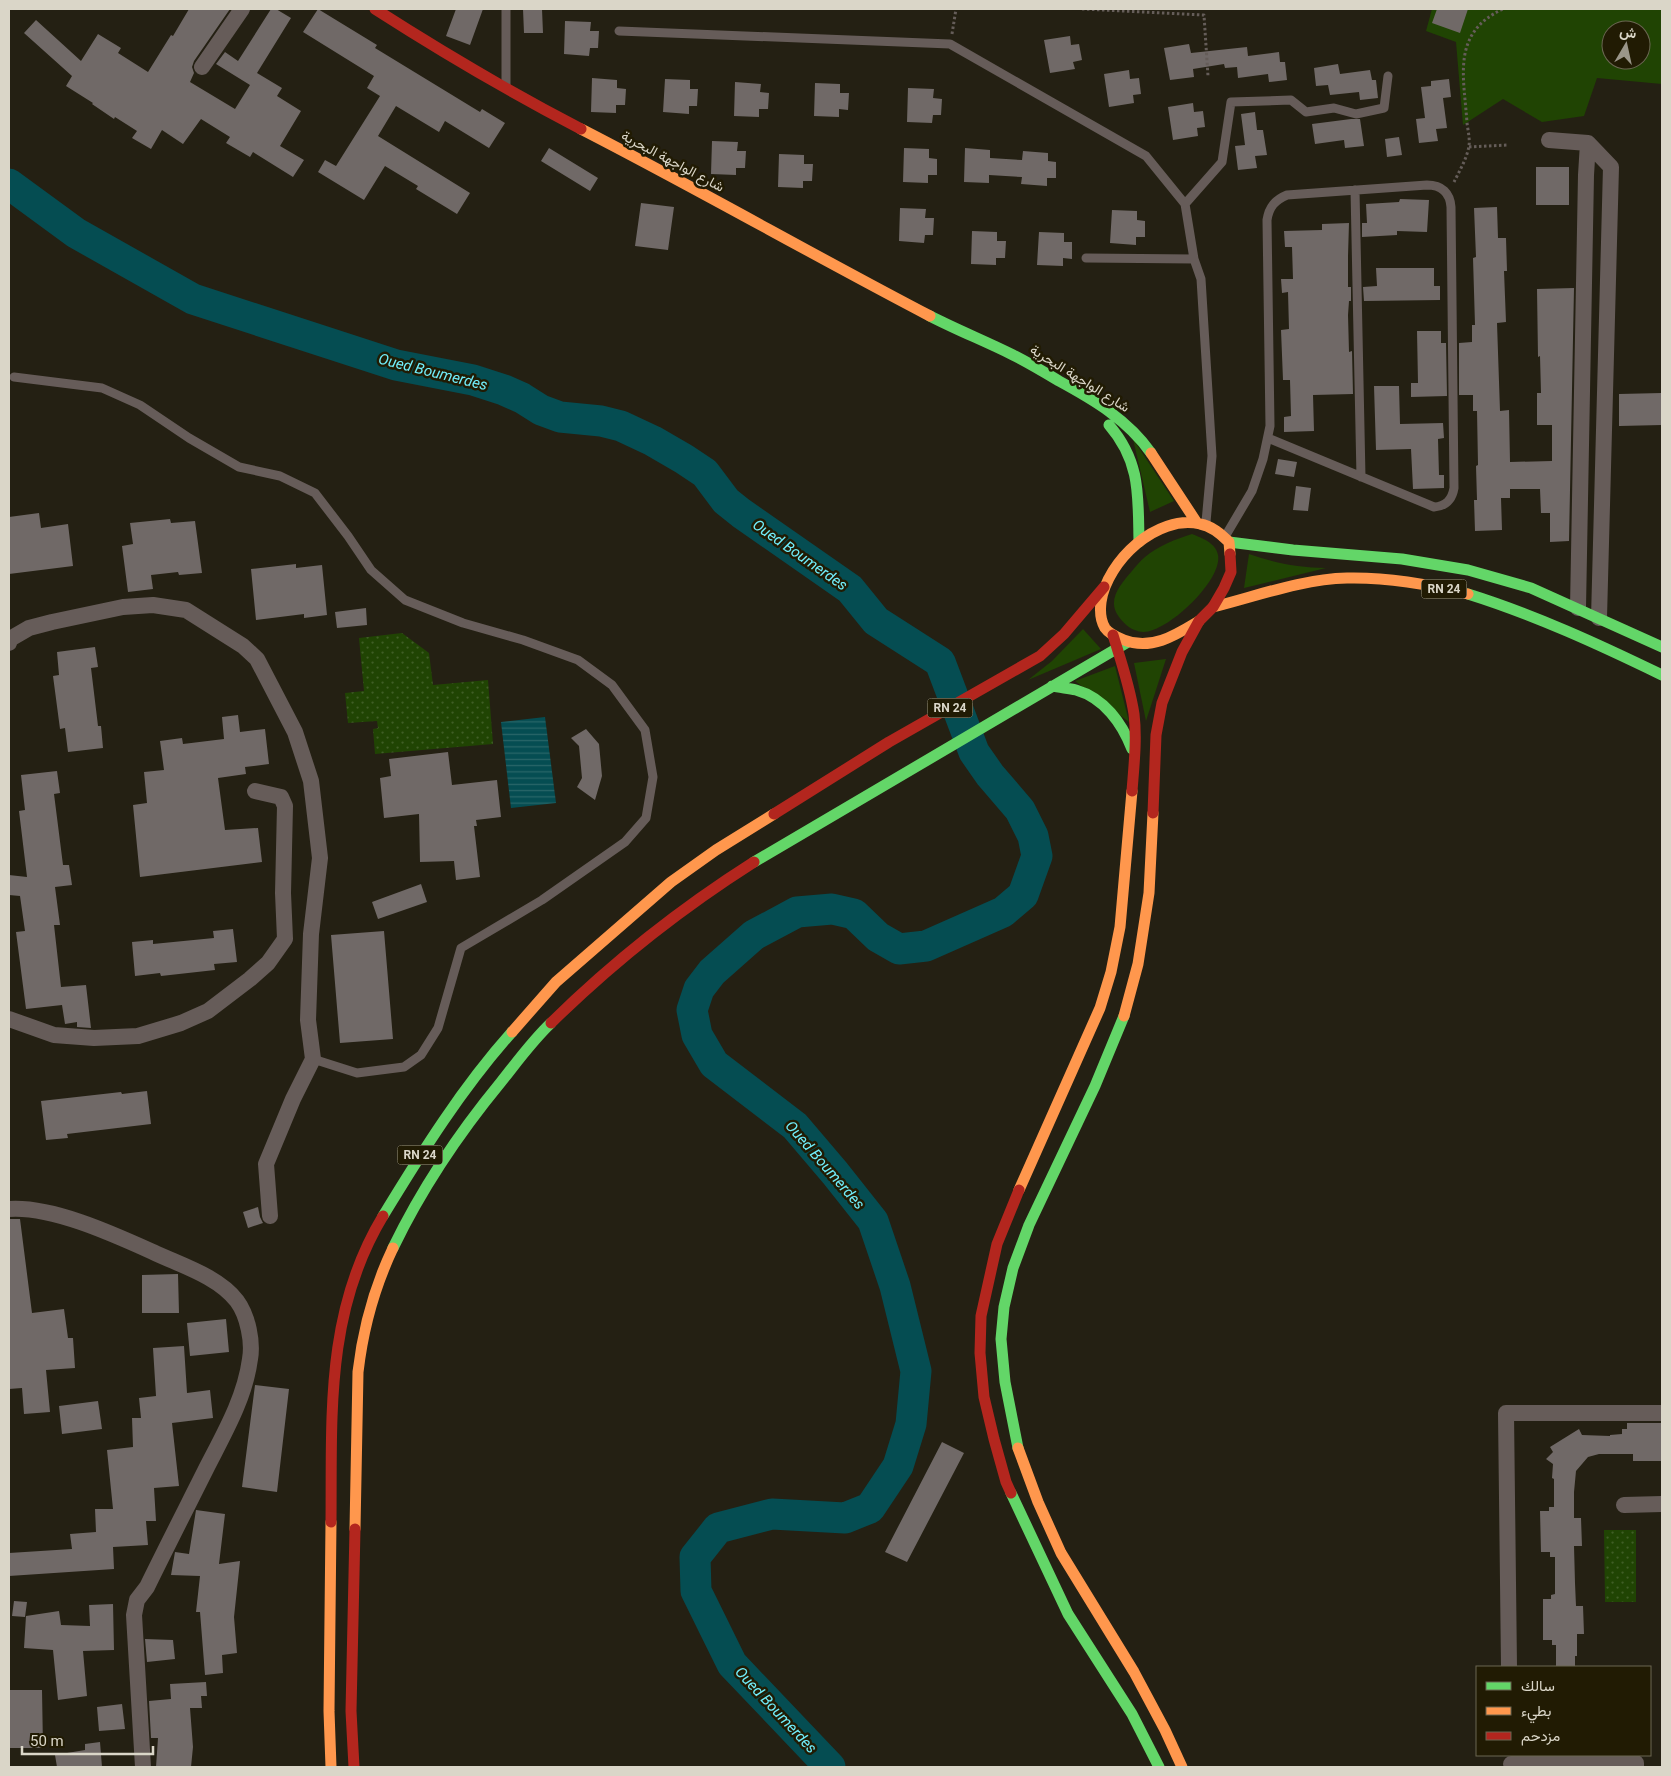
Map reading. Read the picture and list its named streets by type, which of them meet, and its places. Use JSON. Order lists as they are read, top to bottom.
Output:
{
  "streets": {
    "main road": ["شارع الواجهة البحرية", "RN 24"]
  },
  "crossings": [
    ["شارع الواجهة البحرية", "RN 24"]
  ],
  "water": ["Oued Boumerdes"],
  "legend": ["سالك", "بطيء", "مزدحم"],
  "scale_bar": "50 m",
  "north": "top"
}
